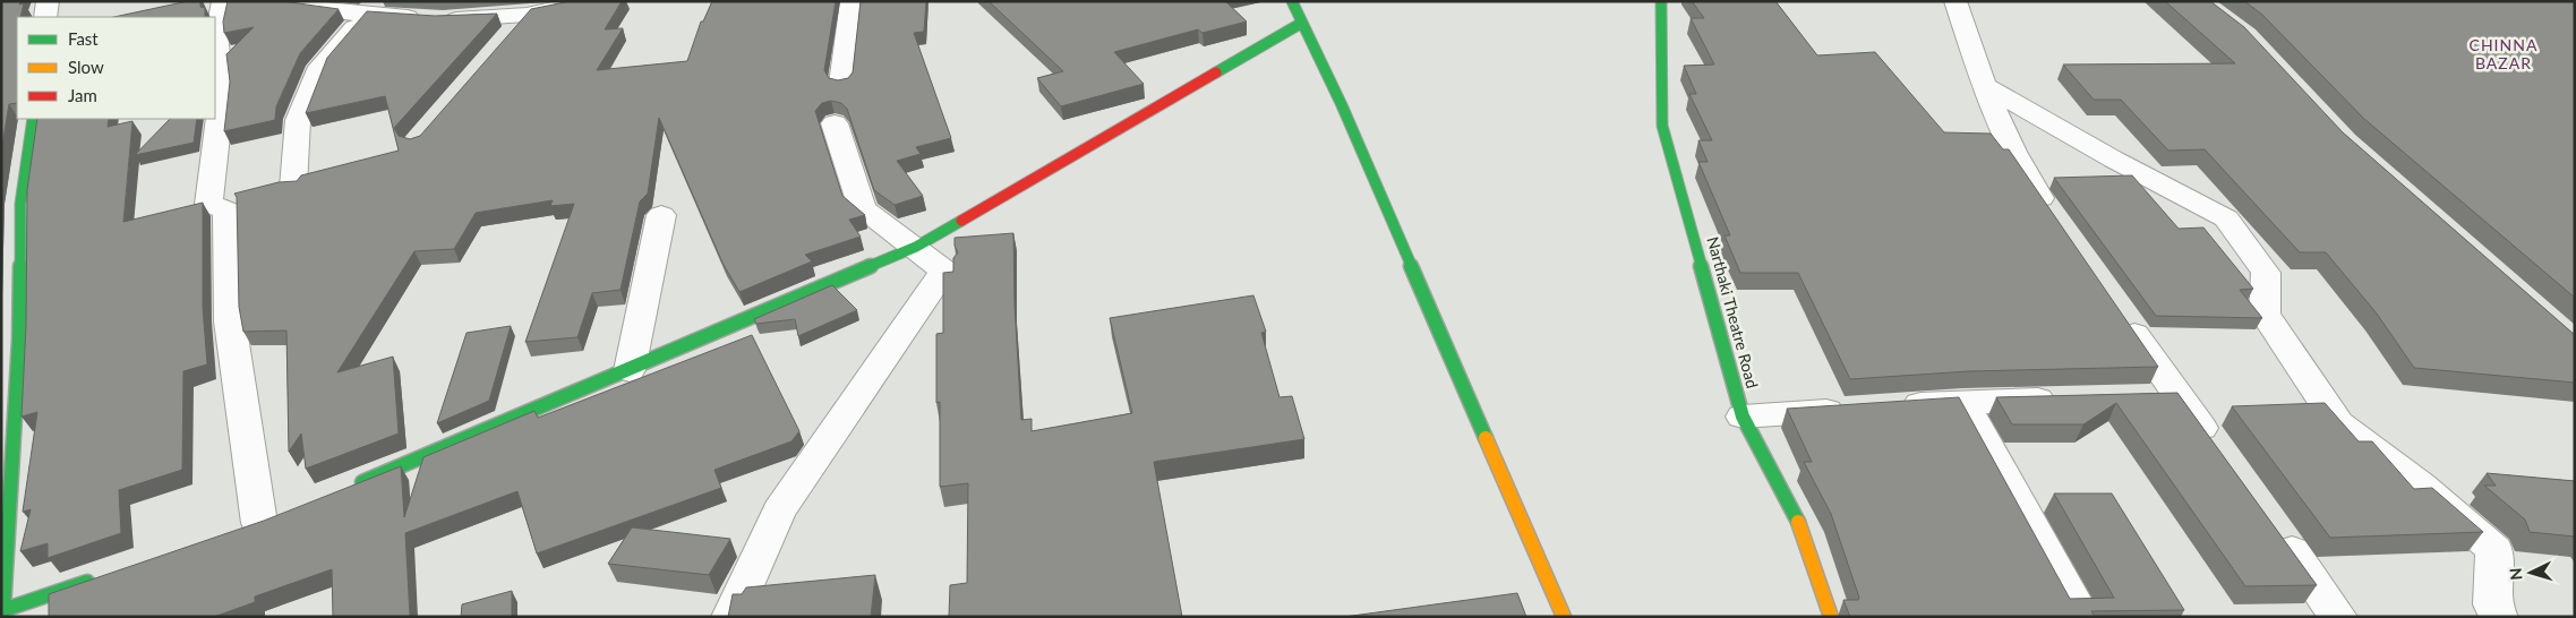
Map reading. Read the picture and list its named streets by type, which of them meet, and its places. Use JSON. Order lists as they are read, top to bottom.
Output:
{
  "streets": {
    "street": ["Narthaki Theatre Road"]
  },
  "districts": ["CHINNA BAZAR"],
  "legend": ["Fast", "Slow", "Jam"],
  "north": "left"
}
